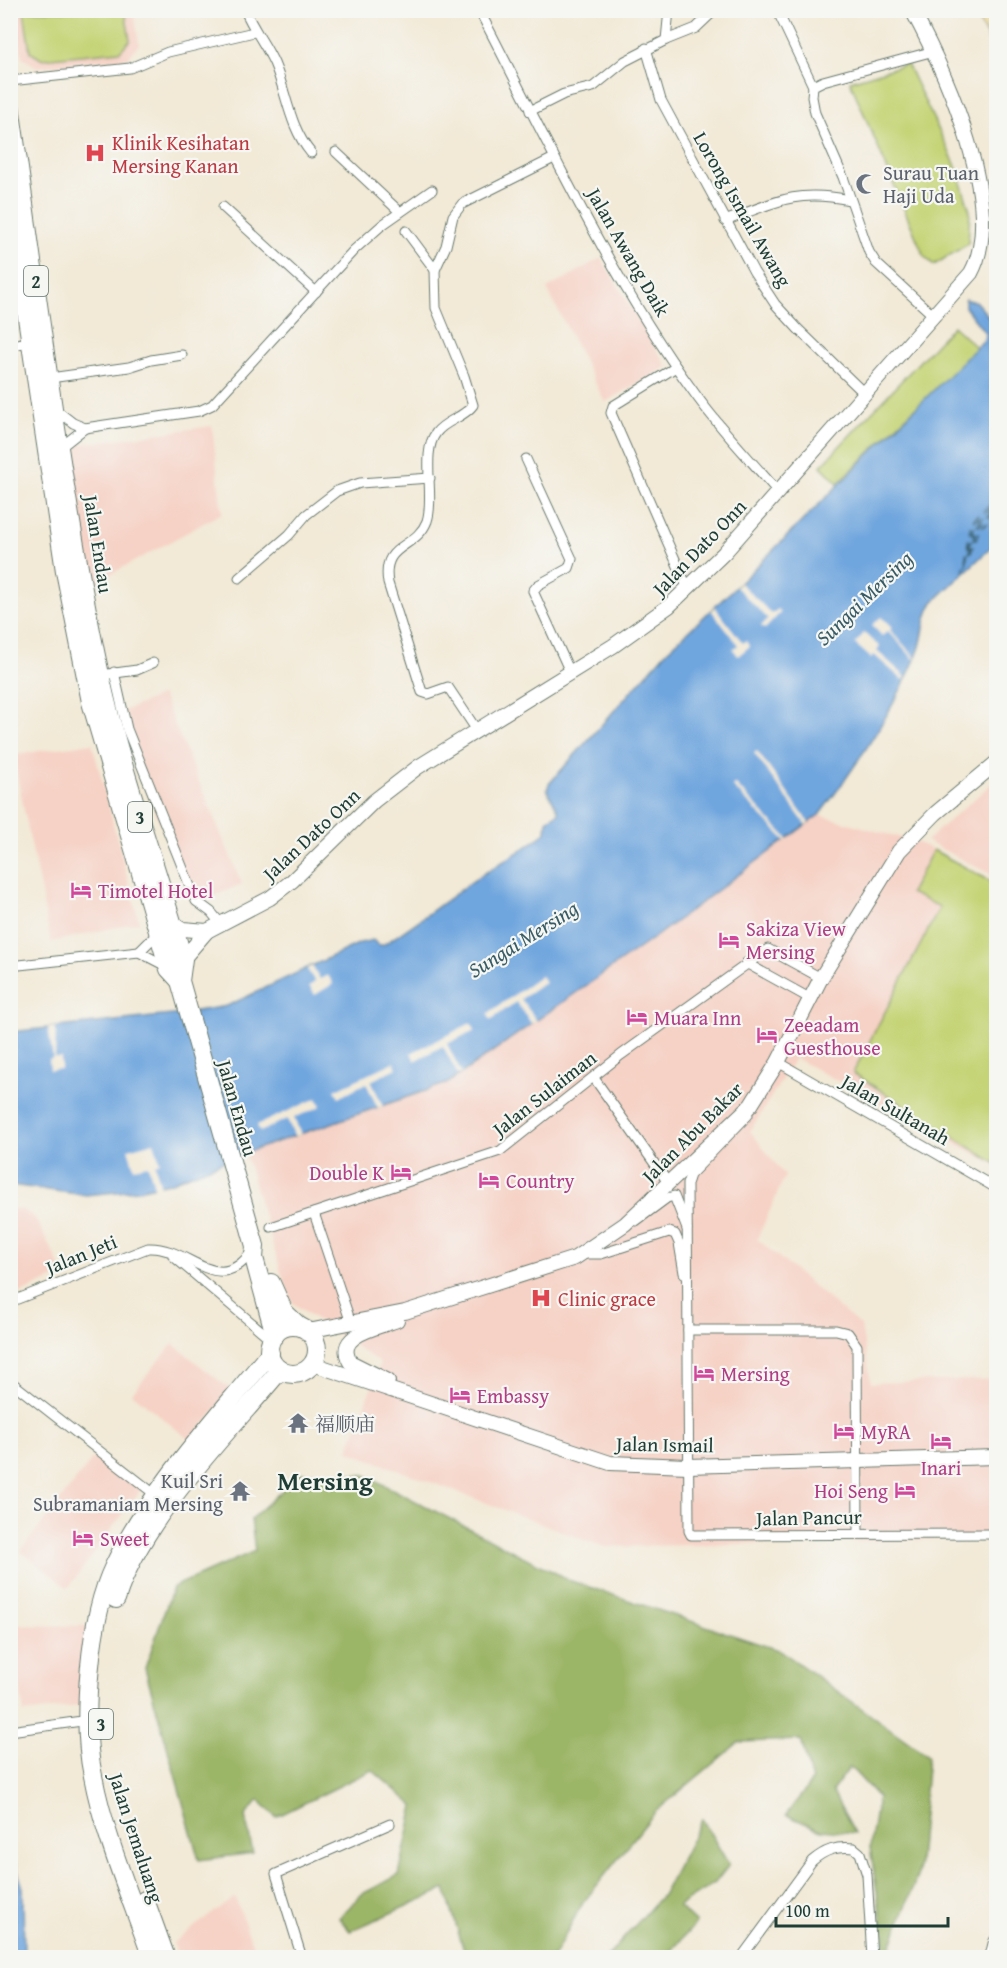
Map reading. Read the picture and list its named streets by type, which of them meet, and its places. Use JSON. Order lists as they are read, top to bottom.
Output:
{
  "streets": {
    "highway": [
      "2",
      "Jalan Endau",
      "3",
      "Jalan Jemaluang"
    ],
    "street": [
      "Lorong Ismail Awang",
      "Jalan Awang Daik",
      "Jalan Dato Onn",
      "Jalan Sulaiman",
      "Jalan Sultanah",
      "Jalan Abu Bakar",
      "Jalan Jeti",
      "Jalan Ismail",
      "Jalan Pancur"
    ]
  },
  "crossings": [
    ["Lorong Ismail Awang", "Jalan Dato Onn"],
    ["Jalan Awang Daik", "Jalan Dato Onn"],
    ["Jalan Endau", "3"],
    ["Jalan Endau", "Jalan Abu Bakar"],
    ["Jalan Endau", "Jalan Ismail"],
    ["Jalan Endau", "Jalan Jemaluang"],
    ["3", "Jalan Abu Bakar"],
    ["3", "Jalan Ismail"],
    ["3", "Jalan Jemaluang"],
    ["Jalan Sulaiman", "Jalan Abu Bakar"],
    ["Jalan Sultanah", "Jalan Abu Bakar"],
    ["Jalan Abu Bakar", "Jalan Ismail"],
    ["Jalan Abu Bakar", "Jalan Jemaluang"],
    ["Jalan Ismail", "Jalan Pancur"],
    ["Jalan Ismail", "Jalan Jemaluang"]
  ],
  "districts": ["Mersing"],
  "water": ["Sungai Mersing"],
  "places": {
    "hospital": ["Klinik Kesihatan Mersing Kanan", "Clinic grace"],
    "mosque": ["Surau Tuan Haji Uda"],
    "hotel": [
      "Timotel Hotel",
      "Sakiza View Mersing",
      "Muara Inn",
      "Zeeadam Guesthouse",
      "Double K",
      "Country",
      "Mersing",
      "Embassy",
      "MyRA",
      "Inari",
      "Hoi Seng",
      "Sweet"
    ],
    "temple": ["福顺庙", "Kuil Sri Subramaniam Mersing"]
  },
  "scale_bar": "100 m"
}
